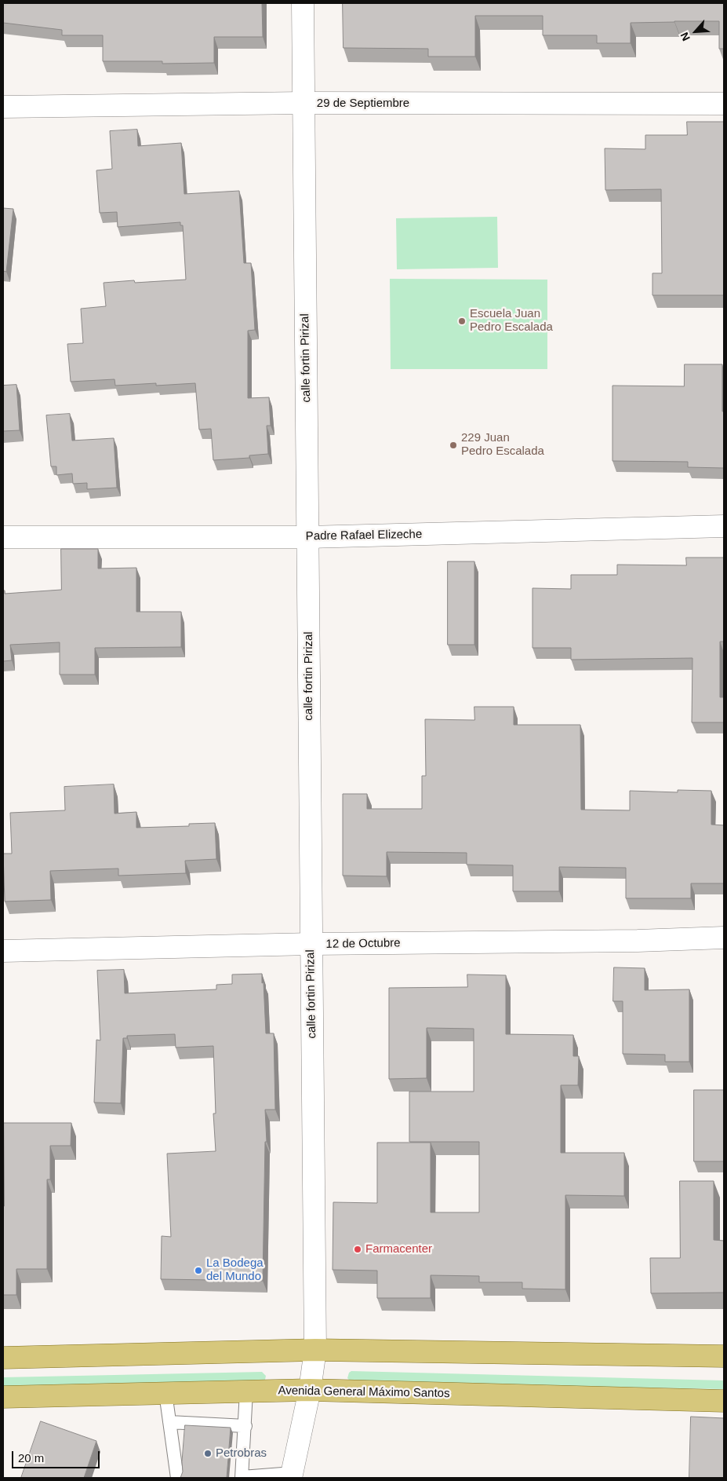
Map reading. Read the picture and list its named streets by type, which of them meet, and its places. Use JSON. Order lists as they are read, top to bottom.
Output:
{
  "streets": {
    "main road": ["Avenida General Máximo Santos"],
    "street": [
      "29 de Septiembre",
      "calle fortin Pirizal",
      "Padre Rafael Elizeche",
      "12 de Octubre"
    ]
  },
  "crossings": [
    ["29 de Septiembre", "calle fortin Pirizal"],
    ["calle fortin Pirizal", "Padre Rafael Elizeche"],
    ["calle fortin Pirizal", "12 de Octubre"],
    ["calle fortin Pirizal", "Avenida General Máximo Santos"]
  ],
  "places": [
    "Escuela Juan Pedro Escalada",
    "229 Juan Pedro Escalada",
    "Farmacenter",
    "La Bodega del Mundo",
    "Petrobras"
  ],
  "scale_bar": "20 m",
  "north": "bottom left"
}
